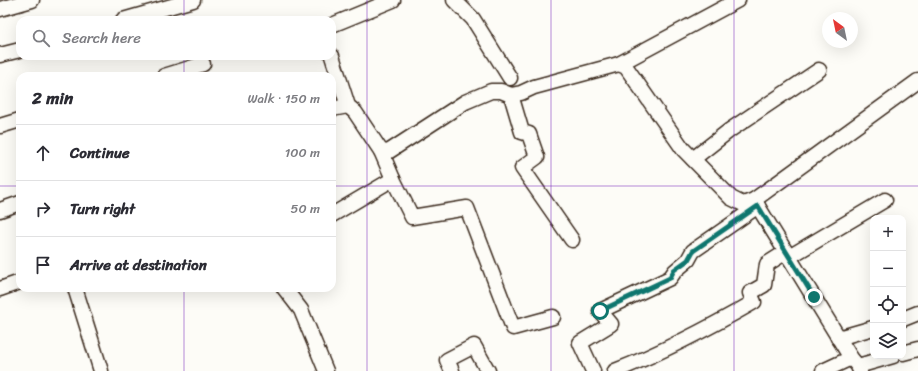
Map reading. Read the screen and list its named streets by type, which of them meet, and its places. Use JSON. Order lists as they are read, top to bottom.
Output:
{
  "north": "top left",
  "page": {
    "search": "Search here",
    "heading": ["2 min", "Walk · 150 m"],
    "list": [
      ["Continue", "100 m"],
      ["Turn right", "50 m"],
      "Arrive at destination"
    ],
    "map_buttons": ["+", "−"]
  }
}
